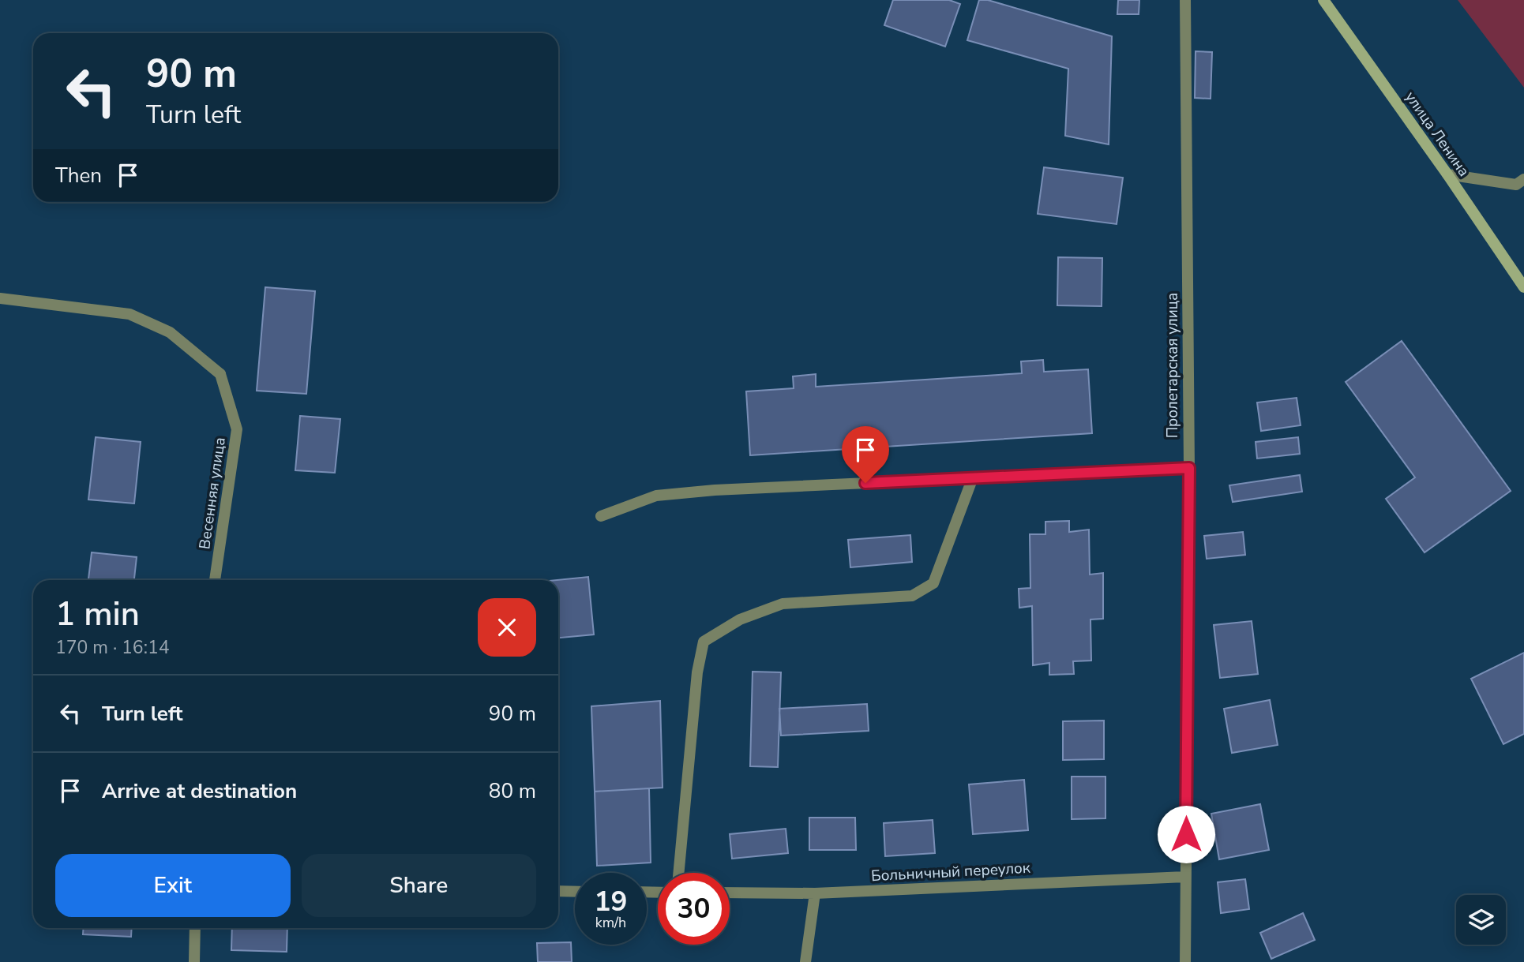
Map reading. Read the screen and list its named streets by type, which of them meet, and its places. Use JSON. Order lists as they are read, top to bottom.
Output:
{
  "streets": {
    "main road": ["улица Ленина"],
    "street": ["Пролетарская улица", "Весенняя улица", "Больничный переулок"]
  },
  "crossings": [
    ["Пролетарская улица", "Больничный переулок"]
  ],
  "page": {
    "turn": ["90 m", "Turn left"],
    "then": "Then",
    "heading": ["1 min", "170 m · 16:14"],
    "list": [
      {
        "name": "Turn left",
        "value": "90 m"
      },
      {
        "name": "Arrive at destination",
        "value": "80 m"
      }
    ],
    "buttons": ["Exit", "Share"],
    "speed": "19 km/h",
    "limit": "30"
  }
}
